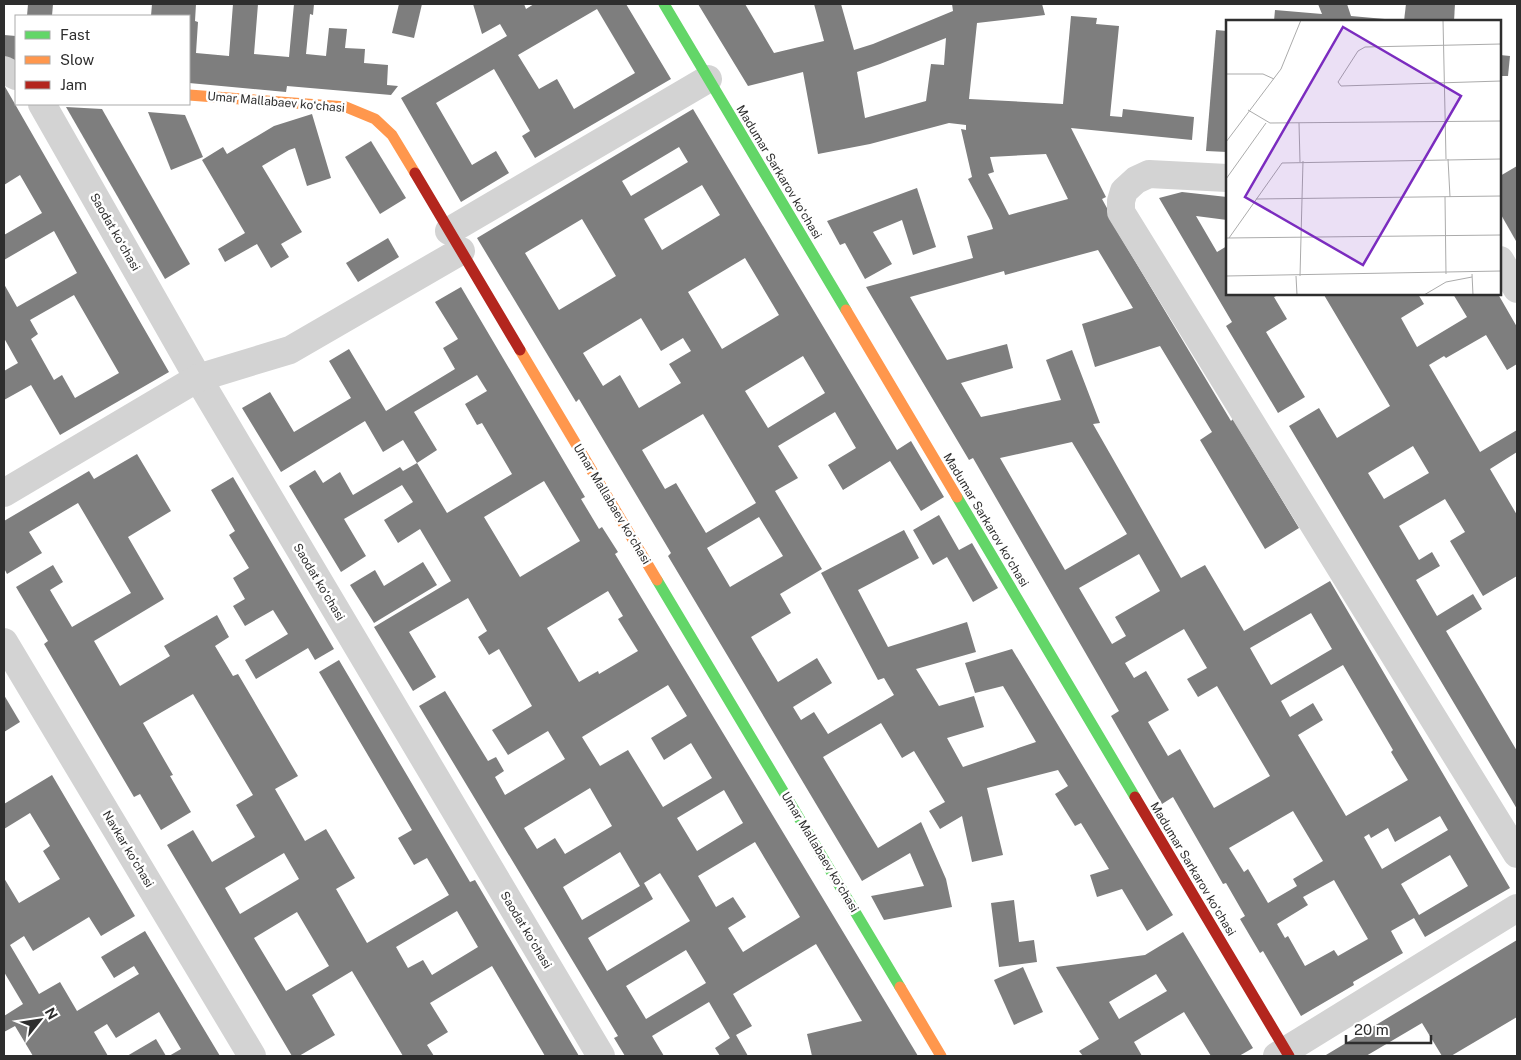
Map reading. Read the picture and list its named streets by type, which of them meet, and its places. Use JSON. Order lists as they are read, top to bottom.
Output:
{
  "streets": {
    "street": [
      "Umar Mallabaev koʻchasi",
      "Madumar Sarkarov koʻchasi",
      "Saodat koʻchasi",
      "Navkar koʻchasi"
    ]
  },
  "legend": ["Fast", "Slow", "Jam"],
  "scale_bar": "20 m",
  "north": "top right"
}
